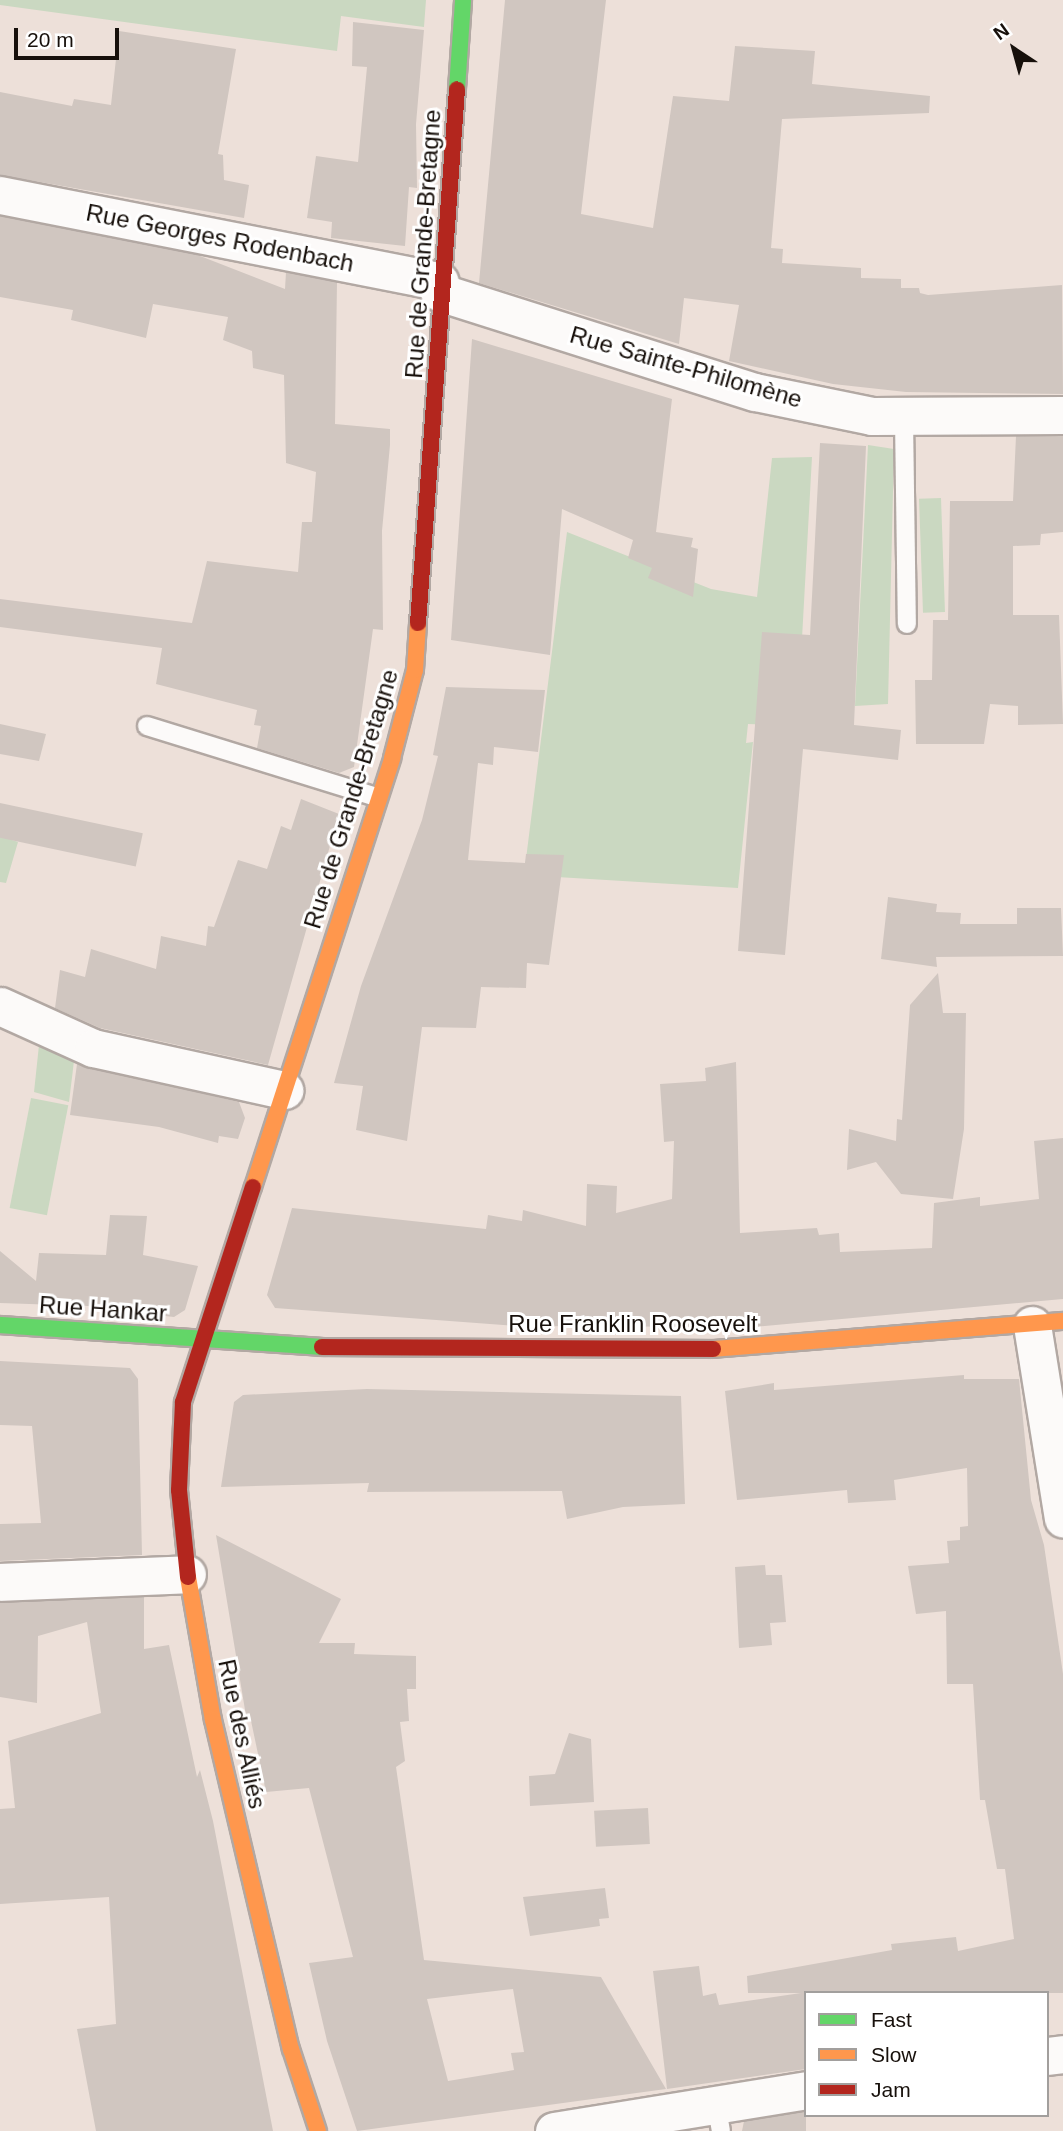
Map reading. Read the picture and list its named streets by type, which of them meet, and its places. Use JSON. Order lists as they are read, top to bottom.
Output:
{
  "streets": {
    "main road": [
      "Rue de Grande-Bretagne",
      "Rue Hankar",
      "Rue Franklin Roosevelt",
      "Rue des Alliés"
    ],
    "street": ["Rue Georges Rodenbach", "Rue Sainte-Philomène"]
  },
  "crossings": [
    ["Rue Georges Rodenbach", "Rue de Grande-Bretagne"],
    ["Rue Georges Rodenbach", "Rue Sainte-Philomène"],
    ["Rue de Grande-Bretagne", "Rue Sainte-Philomène"],
    ["Rue de Grande-Bretagne", "Rue Hankar"],
    ["Rue de Grande-Bretagne", "Rue Franklin Roosevelt"],
    ["Rue de Grande-Bretagne", "Rue des Alliés"],
    ["Rue Hankar", "Rue Franklin Roosevelt"],
    ["Rue Hankar", "Rue des Alliés"],
    ["Rue Franklin Roosevelt", "Rue des Alliés"]
  ],
  "legend": ["Fast", "Slow", "Jam"],
  "scale_bar": "20 m",
  "north": "top left"
}
